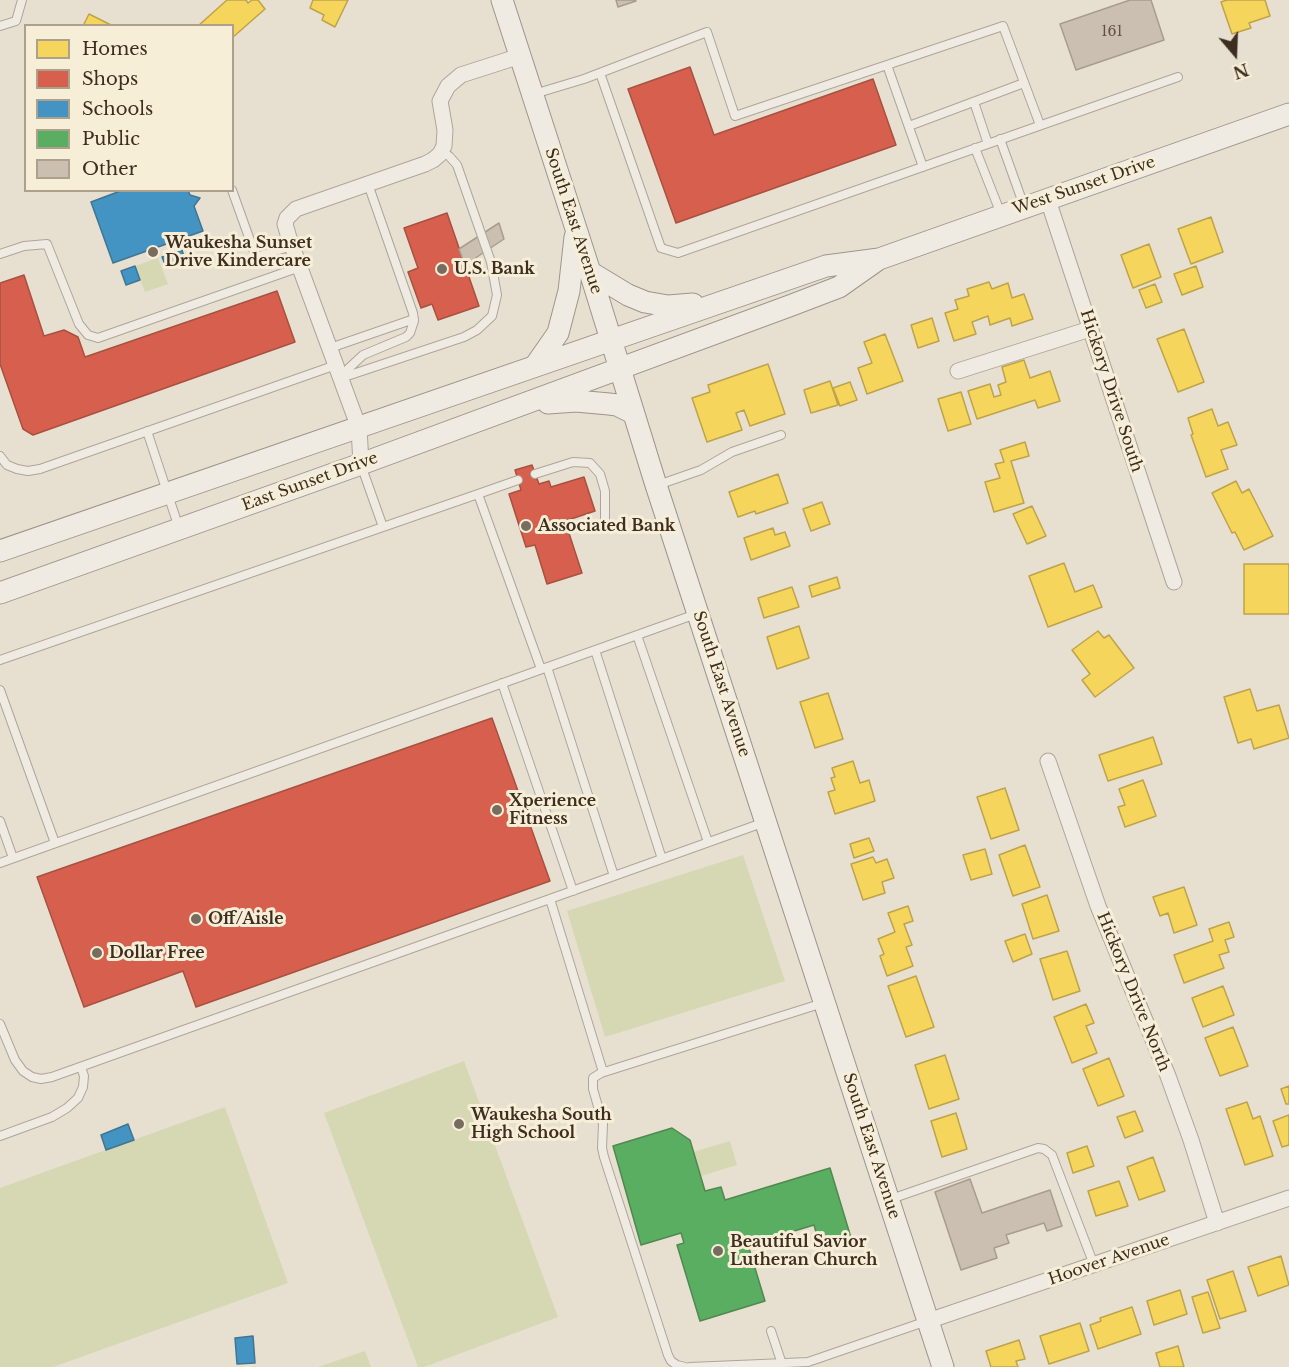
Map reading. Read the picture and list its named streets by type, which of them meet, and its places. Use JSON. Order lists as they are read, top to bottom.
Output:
{
  "streets": {
    "main road": ["West Sunset Drive", "South East Avenue", "East Sunset Drive"],
    "street": ["Hickory Drive South", "Hickory Drive North", "Hoover Avenue"]
  },
  "crossings": [
    ["West Sunset Drive", "South East Avenue"],
    ["West Sunset Drive", "Hickory Drive South"],
    ["West Sunset Drive", "East Sunset Drive"],
    ["South East Avenue", "East Sunset Drive"],
    ["South East Avenue", "Hoover Avenue"],
    ["Hickory Drive North", "Hoover Avenue"]
  ],
  "places": [
    "Waukesha Sunset Drive Kindercare",
    "U.S. Bank",
    "Associated Bank",
    "Xperience Fitness",
    "Off/Aisle",
    "Dollar Free",
    "Waukesha South High School",
    "Beautiful Savior Lutheran Church"
  ],
  "house_numbers": ["161"],
  "legend": [
    "Homes",
    "Shops",
    "Schools",
    "Public",
    "Other"
  ],
  "north": "bottom"
}
